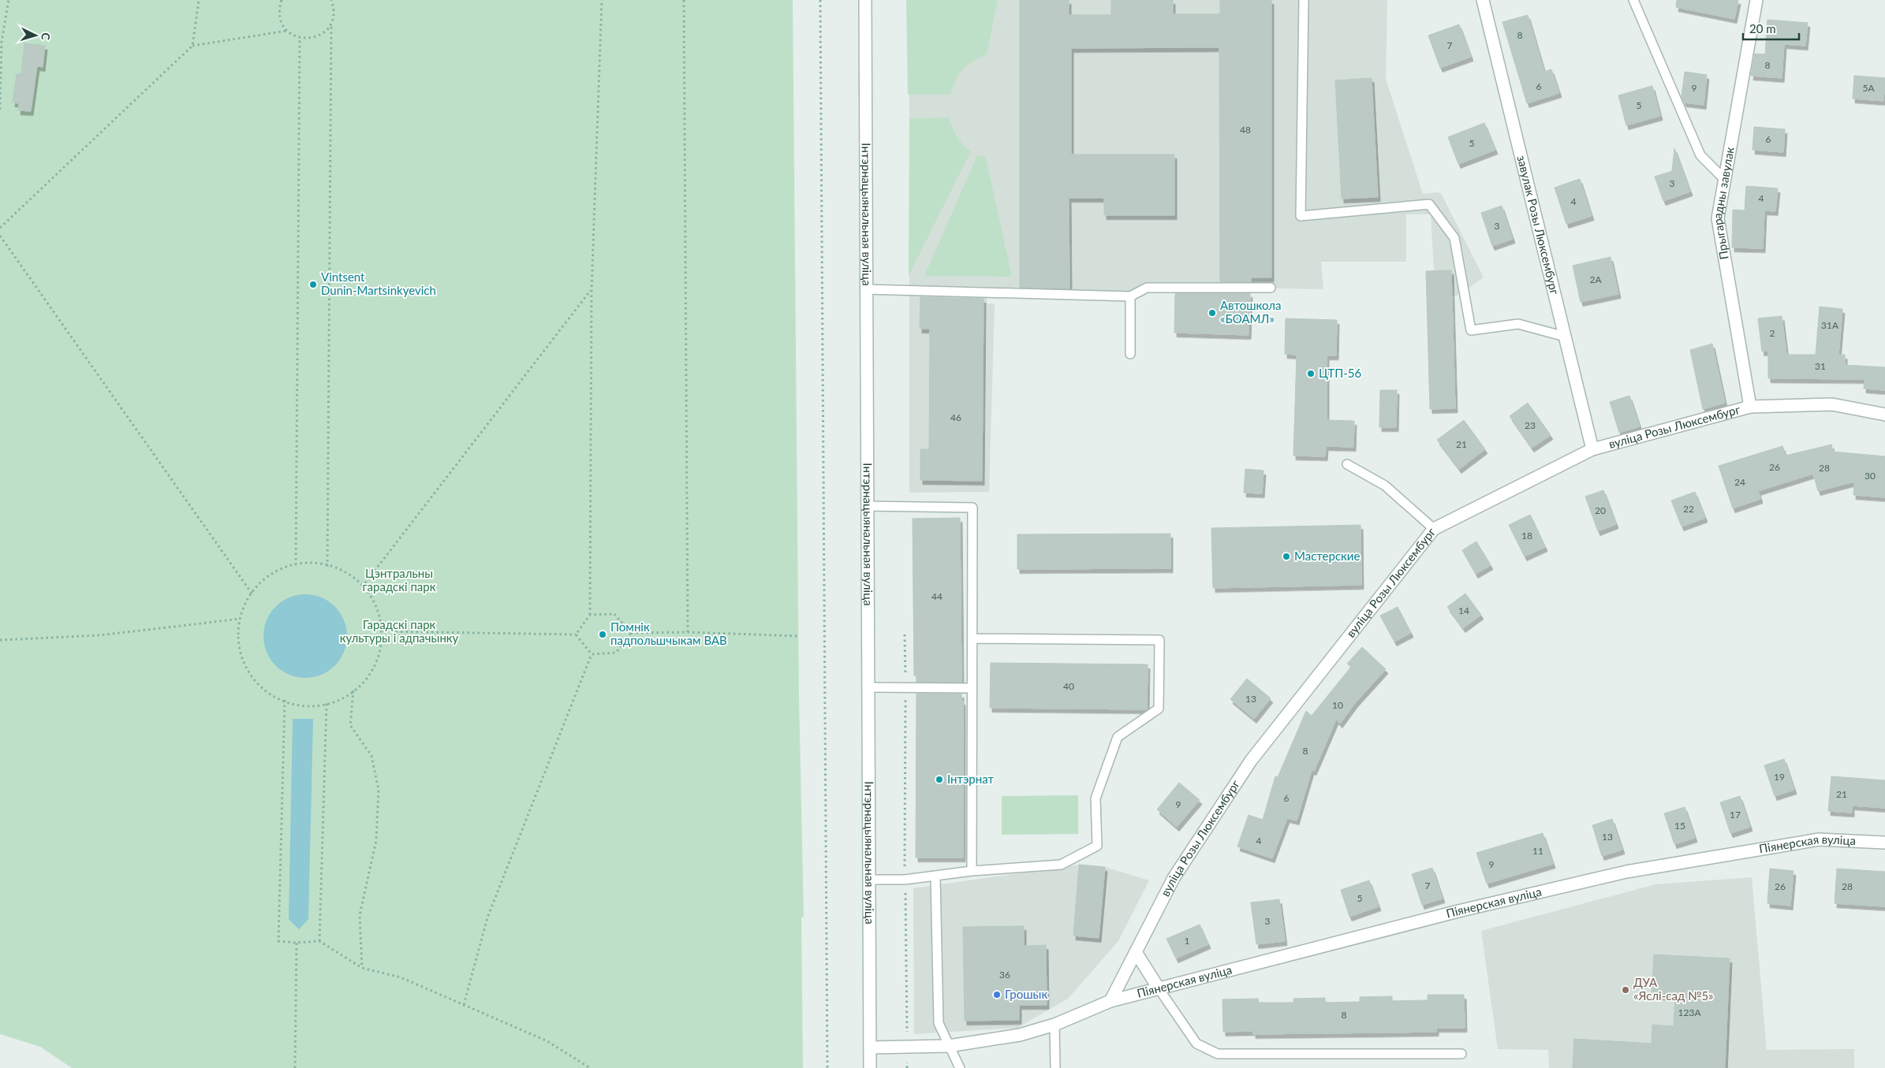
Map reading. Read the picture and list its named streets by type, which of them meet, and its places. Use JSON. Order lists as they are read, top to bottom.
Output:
{
  "streets": {
    "street": [
      "Прыгарадны завулак",
      "Інтэрнацыянальная вуліца",
      "завулак Розы Люксембург",
      "вуліца Розы Люксембург",
      "Піянерская вуліца"
    ]
  },
  "crossings": [
    ["Прыгарадны завулак", "вуліца Розы Люксембург"],
    ["Інтэрнацыянальная вуліца", "Піянерская вуліца"],
    ["завулак Розы Люксембург", "вуліца Розы Люксембург"],
    ["вуліца Розы Люксембург", "Піянерская вуліца"]
  ],
  "parks": ["Цэнтральны гарадскі парк", "Гарадскі парк культуры і адпачынку"],
  "places": [
    "Vintsent Dunin-Martsinkyevich",
    "Автошкола «БОАМЛ»",
    "ЦТП-56",
    "Мастерские",
    "Помнік падпольшчыкам ВАВ",
    "Інтэрнат",
    "ДУА «Яслі-сад №5»",
    "Грошык"
  ],
  "house_numbers": [
    "8",
    "7",
    "8",
    "6",
    "9",
    "5А",
    "5",
    "48",
    "6",
    "5",
    "3",
    "4",
    "4",
    "3",
    "2А",
    "31А",
    "2",
    "31",
    "46",
    "23",
    "21",
    "26",
    "28",
    "30",
    "24",
    "22",
    "20",
    "18",
    "44",
    "14",
    "40",
    "13",
    "10",
    "8",
    "19",
    "21",
    "6",
    "9",
    "17",
    "15",
    "13",
    "4",
    "11",
    "9",
    "7",
    "26",
    "28",
    "5",
    "3",
    "1",
    "36",
    "123А",
    "8"
  ],
  "scale_bar": "20 m",
  "north": "right"
}
